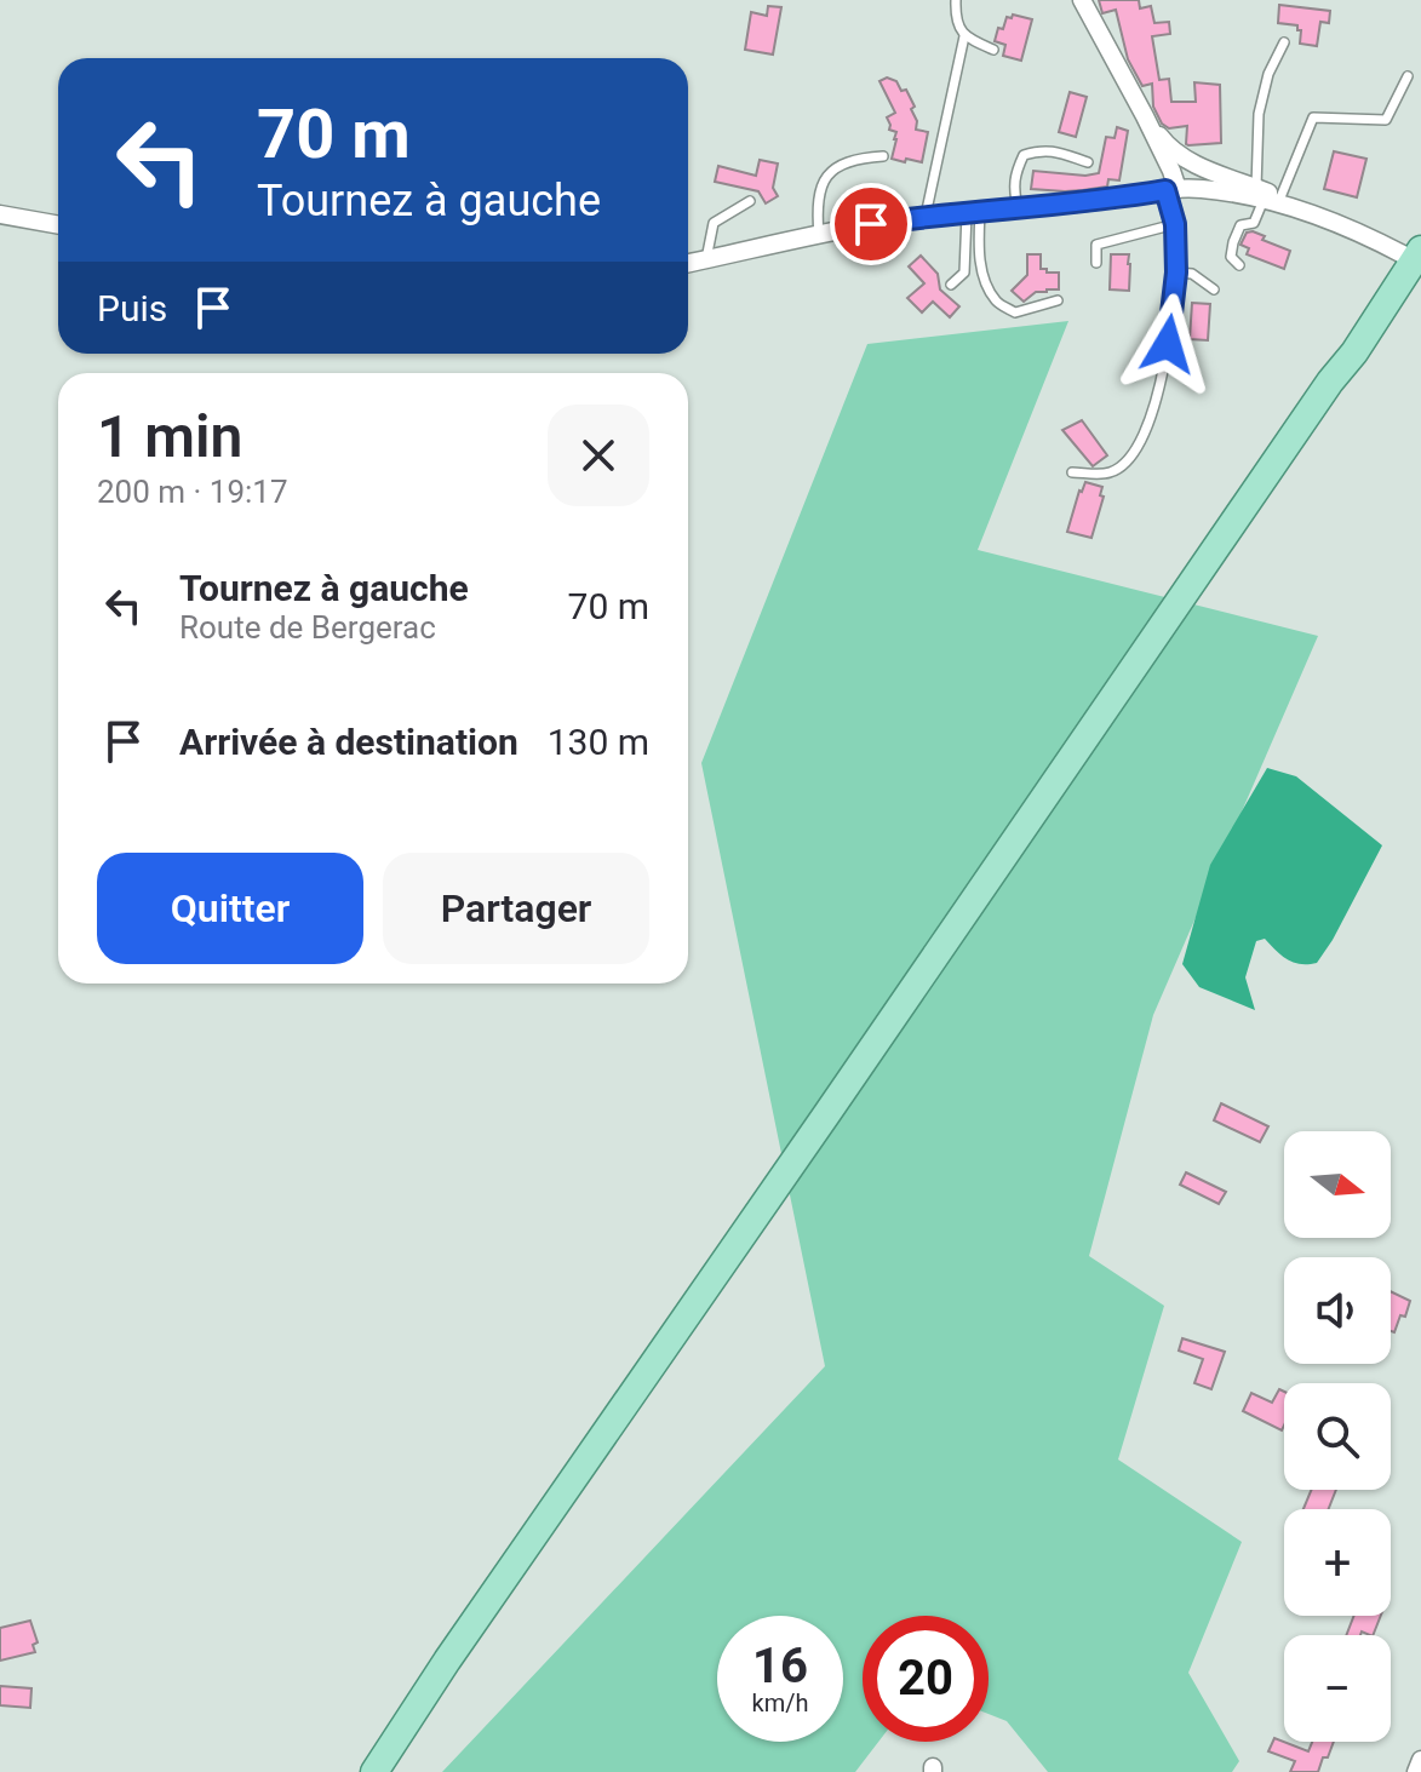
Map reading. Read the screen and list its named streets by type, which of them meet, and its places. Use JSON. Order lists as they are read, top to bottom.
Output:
{
  "north": "right",
  "page": {
    "turn": ["70 m", "Tournez à gauche"],
    "then": "Puis",
    "heading": ["1 min", "200 m · 19:17"],
    "list": [
      {
        "name": "Tournez à gauche",
        "note": "Route de Bergerac",
        "value": "70 m"
      },
      {
        "name": "Arrivée à destination",
        "value": "130 m"
      }
    ],
    "buttons": ["Quitter", "Partager"],
    "map_buttons": ["+", "−"],
    "speed": "16 km/h",
    "limit": "20"
  }
}
